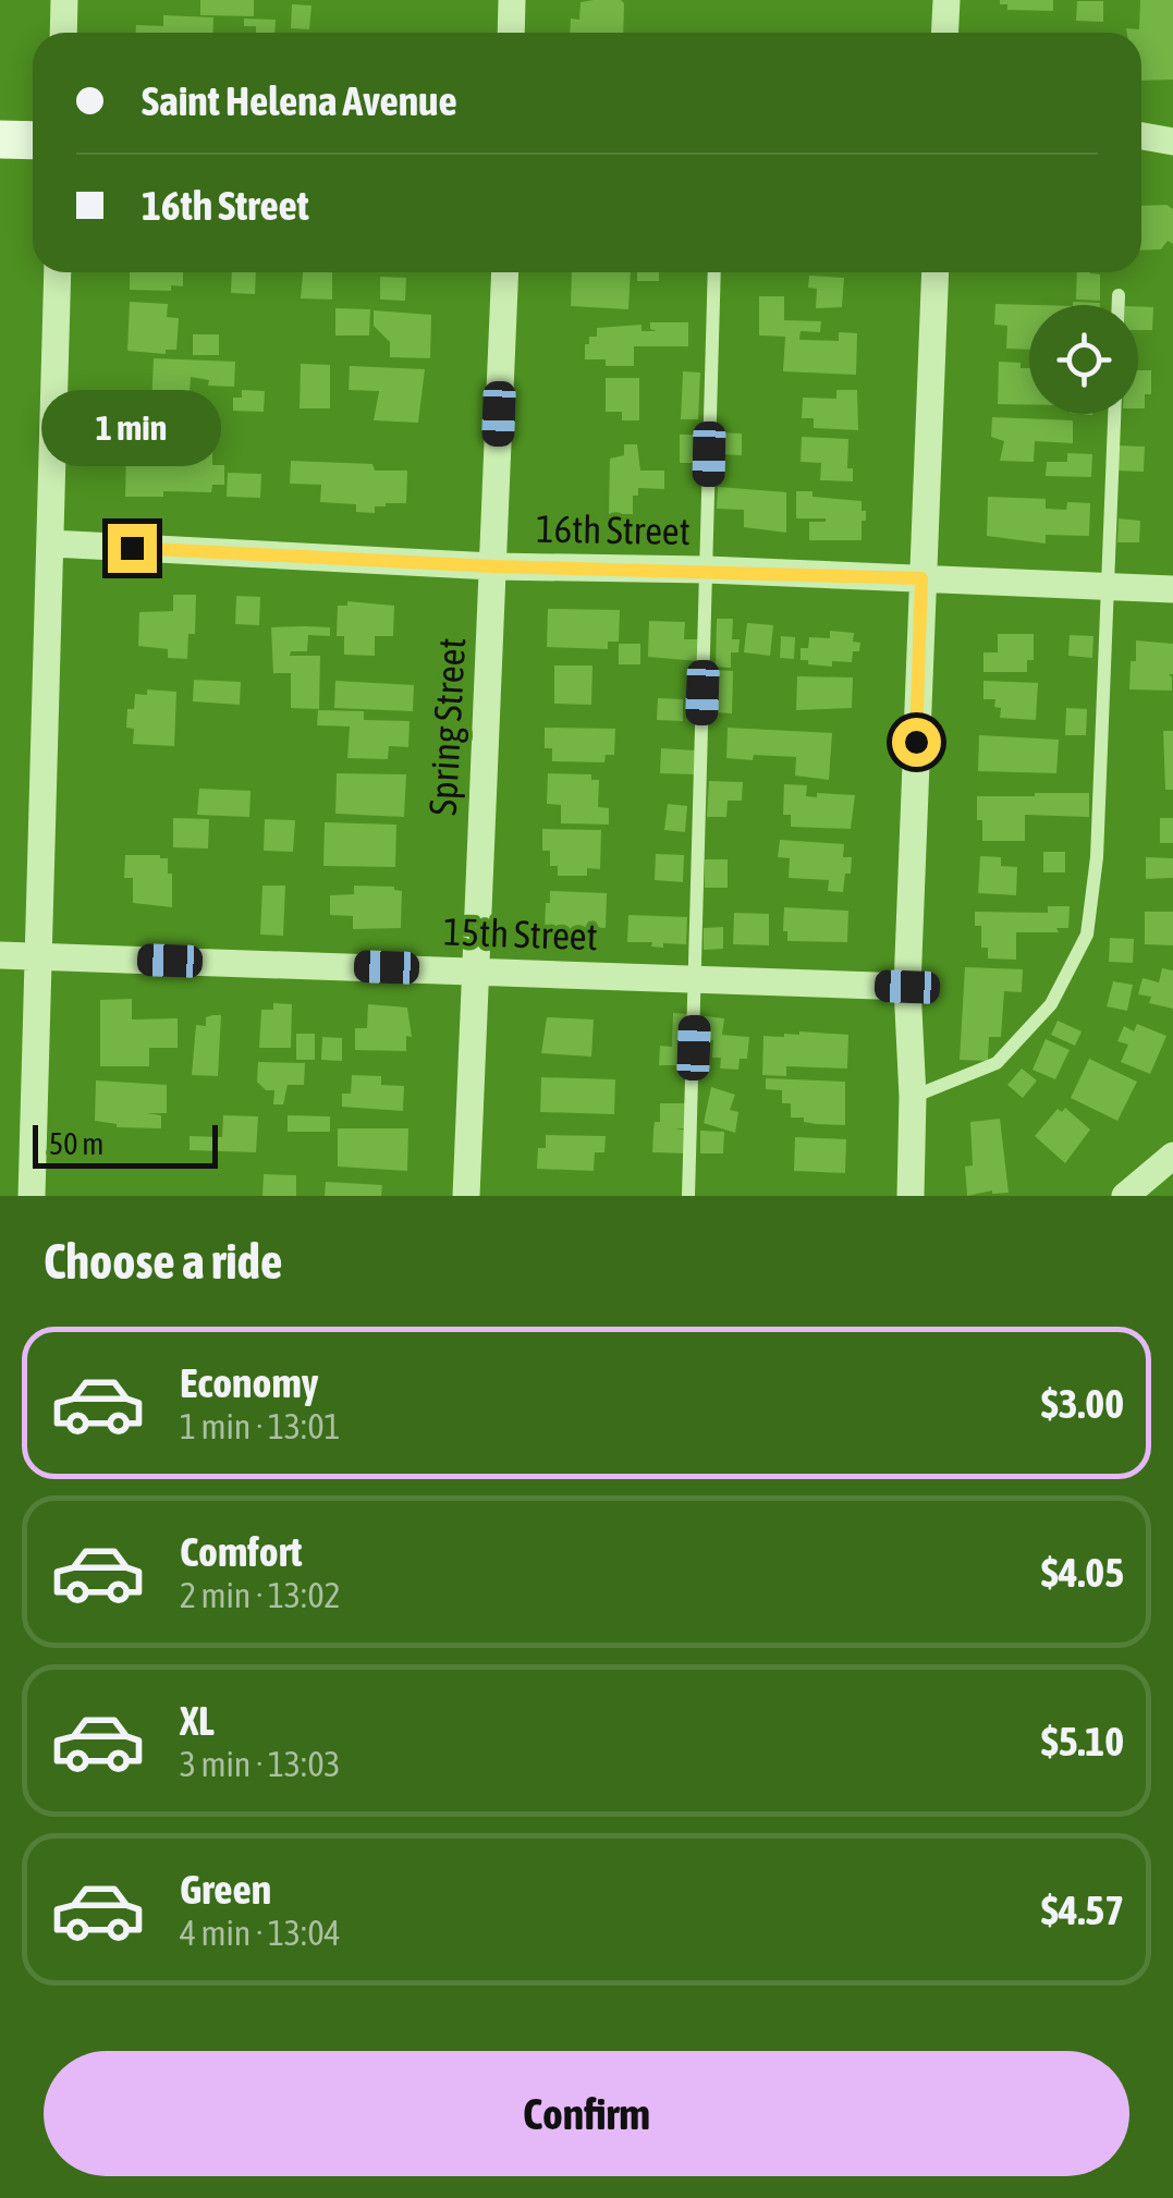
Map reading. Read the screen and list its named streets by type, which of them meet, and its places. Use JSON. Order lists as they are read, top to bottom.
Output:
{
  "streets": {
    "street": ["16th Street", "Spring Street", "15th Street"]
  },
  "crossings": [
    ["16th Street", "Spring Street"],
    ["Spring Street", "15th Street"]
  ],
  "scale_bar": "50 m",
  "page": {
    "banner": ["Saint Helena Avenue", "16th Street"],
    "bubble": "1 min",
    "scale": "50 m",
    "heading": "Choose a ride",
    "list": [
      {
        "name": "Economy",
        "note": "1 min · 13:01",
        "value": "$3.00"
      },
      {
        "name": "Comfort",
        "note": "2 min · 13:02",
        "value": "$4.05"
      },
      {
        "name": "XL",
        "note": "3 min · 13:03",
        "value": "$5.10"
      },
      {
        "name": "Green",
        "note": "4 min · 13:04",
        "value": "$4.57"
      }
    ],
    "buttons": "Confirm"
  }
}
